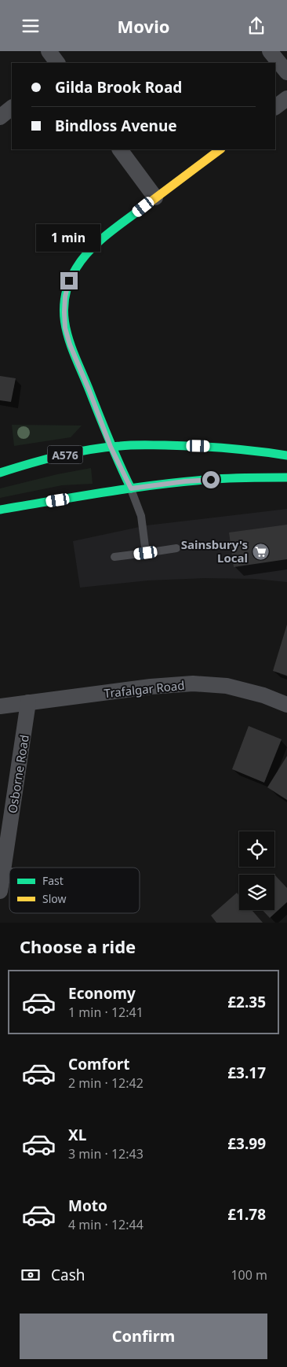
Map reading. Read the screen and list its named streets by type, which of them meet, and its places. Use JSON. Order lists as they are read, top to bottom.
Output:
{
  "streets": {
    "main road": ["A576"],
    "street": ["Trafalgar Road", "Osborne Road"]
  },
  "crossings": [
    ["Trafalgar Road", "Osborne Road"]
  ],
  "places": {
    "supermarket": ["Sainsbury's Local"]
  },
  "legend": ["Fast", "Slow"],
  "page": {
    "header": "Movio",
    "banner": ["Gilda Brook Road", "Bindloss Avenue"],
    "bubble": "1 min",
    "heading": "Choose a ride",
    "list": [
      {
        "name": "Economy",
        "note": "1 min · 12:41",
        "value": "£2.35"
      },
      {
        "name": "Comfort",
        "note": "2 min · 12:42",
        "value": "£3.17"
      },
      {
        "name": "XL",
        "note": "3 min · 12:43",
        "value": "£3.99"
      },
      {
        "name": "Moto",
        "note": "4 min · 12:44",
        "value": "£1.78"
      }
    ],
    "pay": ["Cash", "100 m"],
    "buttons": "Confirm"
  }
}
